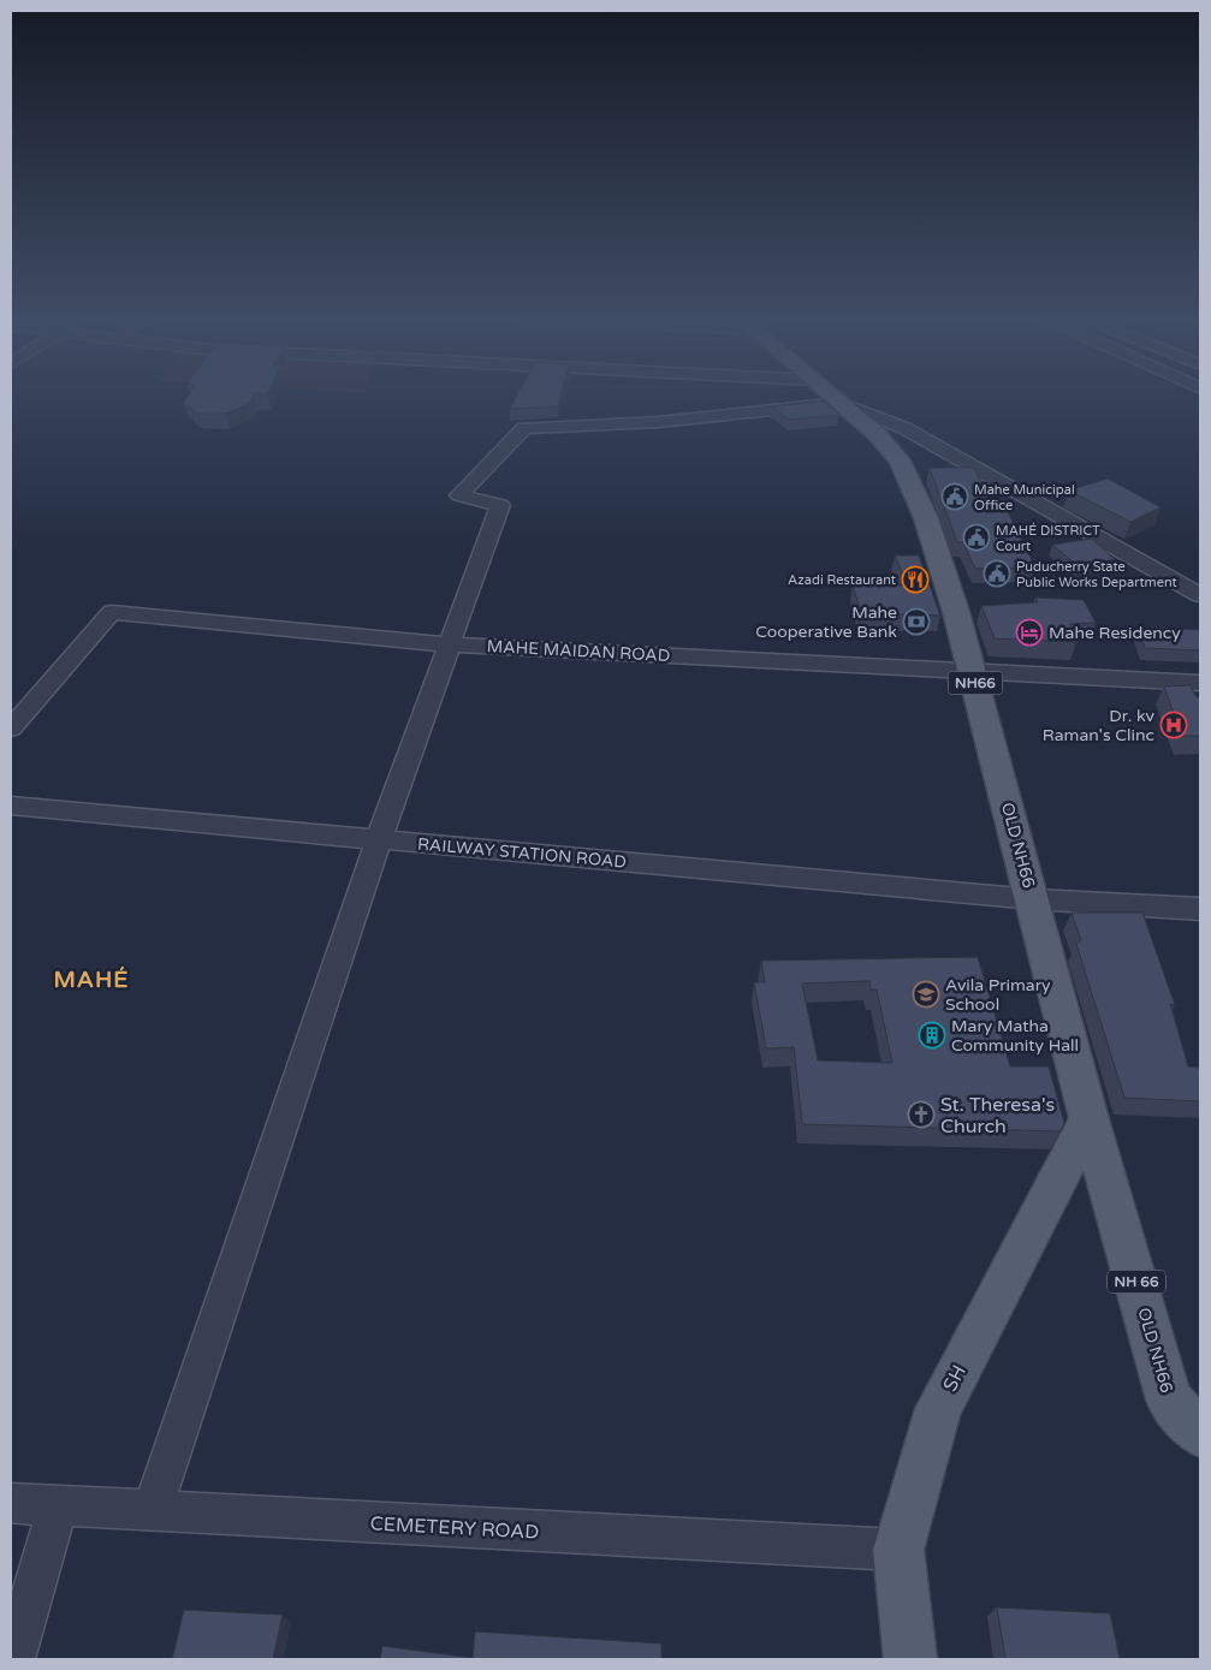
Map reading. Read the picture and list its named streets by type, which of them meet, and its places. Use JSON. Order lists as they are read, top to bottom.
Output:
{
  "streets": {
    "main road": [
      "NH66",
      "OLD NH66",
      "NH 66",
      "SH"
    ],
    "street": ["MAHE MAIDAN ROAD", "RAILWAY STATION ROAD", "CEMETERY ROAD"]
  },
  "crossings": [
    ["MAHE MAIDAN ROAD", "OLD NH66"],
    ["OLD NH66", "RAILWAY STATION ROAD"],
    ["OLD NH66", "SH"],
    ["SH", "CEMETERY ROAD"]
  ],
  "districts": ["MAHÉ"],
  "places": {
    "public building": ["Mahe Municipal Office", "MAHÉ DISTRICT Court", "Puducherry State Public Works Department"],
    "restaurant": ["Azadi Restaurant"],
    "bank": ["Mahe Cooperative Bank"],
    "hotel": ["Mahe Residency"],
    "hospital": ["Dr. kv Raman's Clinc"],
    "school or university": ["Avila Primary School"],
    "building": ["Mary Matha Community Hall"],
    "church": ["St. Theresa's Church"]
  }
}
